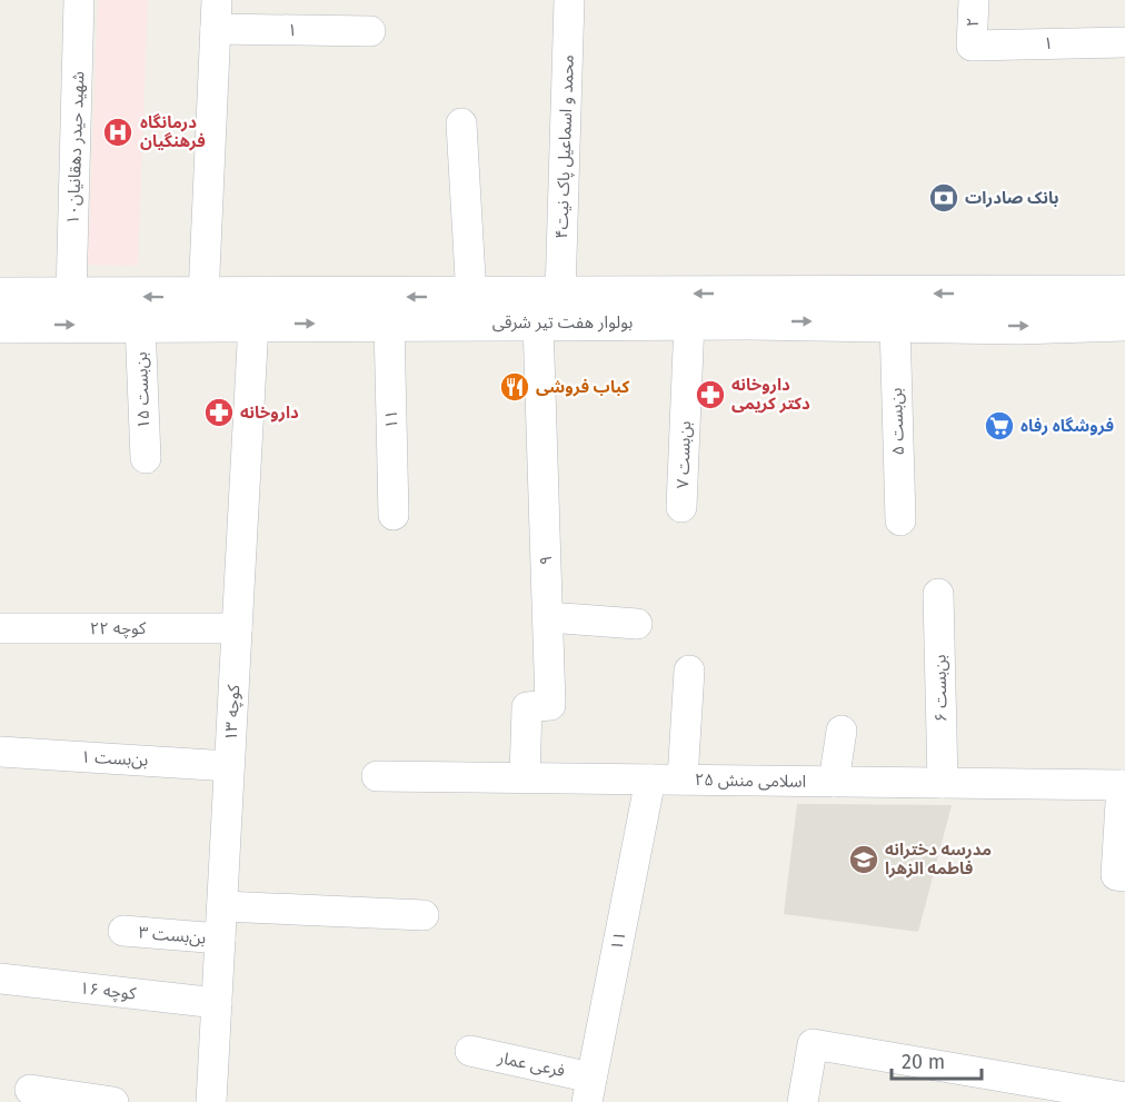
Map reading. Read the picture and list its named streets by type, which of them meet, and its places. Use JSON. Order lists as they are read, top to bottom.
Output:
{
  "streets": {
    "main road": ["بولوار هفت تیر شرقی"],
    "street": [
      "۲",
      "۱",
      "محمد و اسماعیل پاک نیت۴",
      "شهید حیدر دهقانیان۱۰",
      "بن‌بست ۱۵",
      "۱۱",
      "بن‌بست ۵",
      "بن‌بست ۷",
      "۹",
      "کوچه ۲۲",
      "بن‌بست ۶",
      "کوچه ۱۳",
      "بن‌بست ۱",
      "اسلامی منش ۲۵",
      "بن‌بست ۳",
      "کوچه ۱۶",
      "فرعی عمار"
    ]
  },
  "crossings": [
    ["۲", "۱"],
    ["محمد و اسماعیل پاک نیت۴", "بولوار هفت تیر شرقی"],
    ["شهید حیدر دهقانیان۱۰", "بولوار هفت تیر شرقی"],
    ["بولوار هفت تیر شرقی", "بن‌بست ۱۵"],
    ["بولوار هفت تیر شرقی", "۱۱"],
    ["بولوار هفت تیر شرقی", "بن‌بست ۵"],
    ["بولوار هفت تیر شرقی", "بن‌بست ۷"],
    ["بولوار هفت تیر شرقی", "۹"],
    ["بولوار هفت تیر شرقی", "کوچه ۱۳"],
    ["۱۱", "اسلامی منش ۲۵"],
    ["۱۱", "فرعی عمار"],
    ["۹", "اسلامی منش ۲۵"],
    ["کوچه ۲۲", "کوچه ۱۳"],
    ["بن‌بست ۶", "اسلامی منش ۲۵"],
    ["کوچه ۱۳", "بن‌بست ۱"],
    ["کوچه ۱۳", "بن‌بست ۳"],
    ["کوچه ۱۳", "کوچه ۱۶"]
  ],
  "places": {
    "hospital": ["درمانگاه فرهنگیان"],
    "bank": ["بانک صادرات"],
    "restaurant": ["کباب فروشی"],
    "pharmacy": ["داروخانه دکتر کریمی", "داروخانه"],
    "supermarket": ["فروشگاه رفاه"],
    "school or university": ["مدرسه دخترانه فاطمه الزهرا"]
  },
  "scale_bar": "20 m"
}
